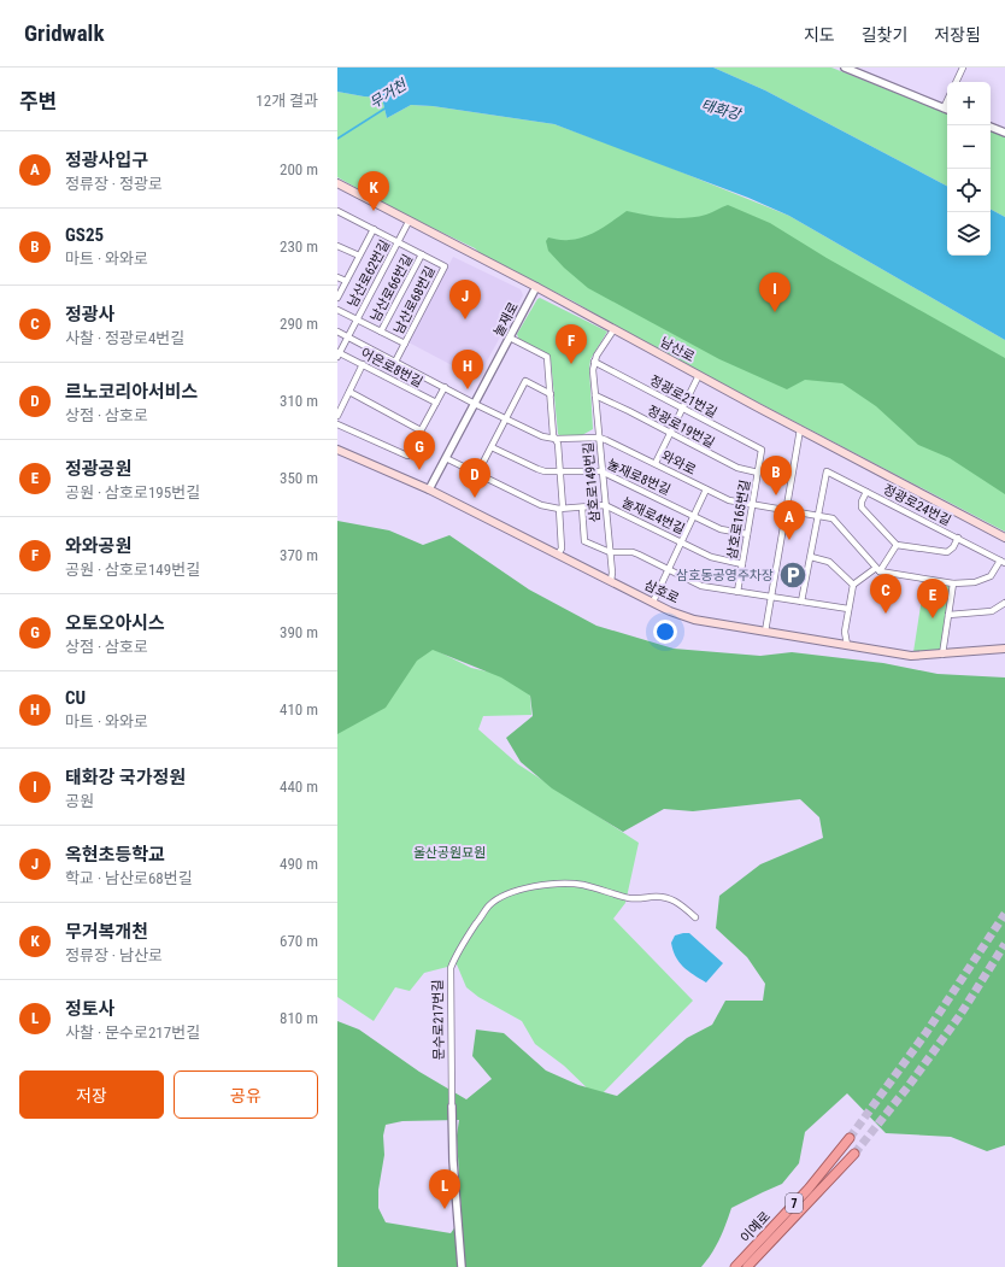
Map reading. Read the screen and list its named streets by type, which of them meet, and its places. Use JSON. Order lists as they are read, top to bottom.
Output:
{
  "streets": {
    "highway": ["7", "이예로"],
    "main road": ["남산로", "삼호로"],
    "street": [
      "남산로62번길",
      "남산로66번길",
      "남산로68번길",
      "눌재로",
      "어은로8번길",
      "정광로21번길",
      "정광로19번길",
      "와와로",
      "눌재로8번길",
      "삼호로149번길",
      "정광로24번길",
      "눌재로4번길",
      "삼호로165번길",
      "문수로217번길"
    ]
  },
  "crossings": [
    ["남산로62번길", "남산로"],
    ["남산로62번길", "어은로8번길"],
    ["남산로62번길", "와와로"],
    ["남산로66번길", "남산로68번길"],
    ["남산로68번길", "와와로"],
    ["눌재로", "남산로"],
    ["눌재로", "와와로"],
    ["눌재로", "눌재로4번길"],
    ["눌재로", "삼호로"],
    ["정광로21번길", "삼호로149번길"],
    ["정광로21번길", "삼호로165번길"],
    ["정광로19번길", "삼호로149번길"],
    ["정광로19번길", "삼호로165번길"],
    ["와와로", "삼호로149번길"],
    ["와와로", "정광로24번길"],
    ["와와로", "삼호로165번길"],
    ["눌재로8번길", "삼호로149번길"],
    ["눌재로8번길", "삼호로165번길"],
    ["삼호로149번길", "눌재로4번길"],
    ["삼호로149번길", "삼호로"],
    ["눌재로4번길", "삼호로165번길"]
  ],
  "water": ["무거천", "태화강"],
  "parks": ["울산공원묘원"],
  "places": {
    "parking": ["삼호동공영주차장"]
  },
  "page": {
    "header": "Gridwalk",
    "nav": ["지도", "길찾기", "저장됨"],
    "heading": ["주변", "12개 결과"],
    "map_buttons": ["+", "−"],
    "list": [
      {
        "mark": "A",
        "name": "정광사입구",
        "note": "정류장 · 정광로",
        "value": "200 m"
      },
      {
        "mark": "B",
        "name": "GS25",
        "note": "마트 · 와와로",
        "value": "230 m"
      },
      {
        "mark": "C",
        "name": "정광사",
        "note": "사찰 · 정광로4번길",
        "value": "290 m"
      },
      {
        "mark": "D",
        "name": "르노코리아서비스",
        "note": "상점 · 삼호로",
        "value": "310 m"
      },
      {
        "mark": "E",
        "name": "정광공원",
        "note": "공원 · 삼호로195번길",
        "value": "350 m"
      },
      {
        "mark": "F",
        "name": "와와공원",
        "note": "공원 · 삼호로149번길",
        "value": "370 m"
      },
      {
        "mark": "G",
        "name": "오토오아시스",
        "note": "상점 · 삼호로",
        "value": "390 m"
      },
      {
        "mark": "H",
        "name": "CU",
        "note": "마트 · 와와로",
        "value": "410 m"
      },
      {
        "mark": "I",
        "name": "태화강 국가정원",
        "note": "공원",
        "value": "440 m"
      },
      {
        "mark": "J",
        "name": "옥현초등학교",
        "note": "학교 · 남산로68번길",
        "value": "490 m"
      },
      {
        "mark": "K",
        "name": "무거복개천",
        "note": "정류장 · 남산로",
        "value": "670 m"
      },
      {
        "mark": "L",
        "name": "정토사",
        "note": "사찰 · 문수로217번길",
        "value": "810 m"
      }
    ],
    "pins": [
      "K",
      "I",
      "J",
      "F",
      "H",
      "G",
      "B",
      "D",
      "A",
      "C",
      "E",
      "L"
    ],
    "buttons": ["저장", "공유"]
  }
}
